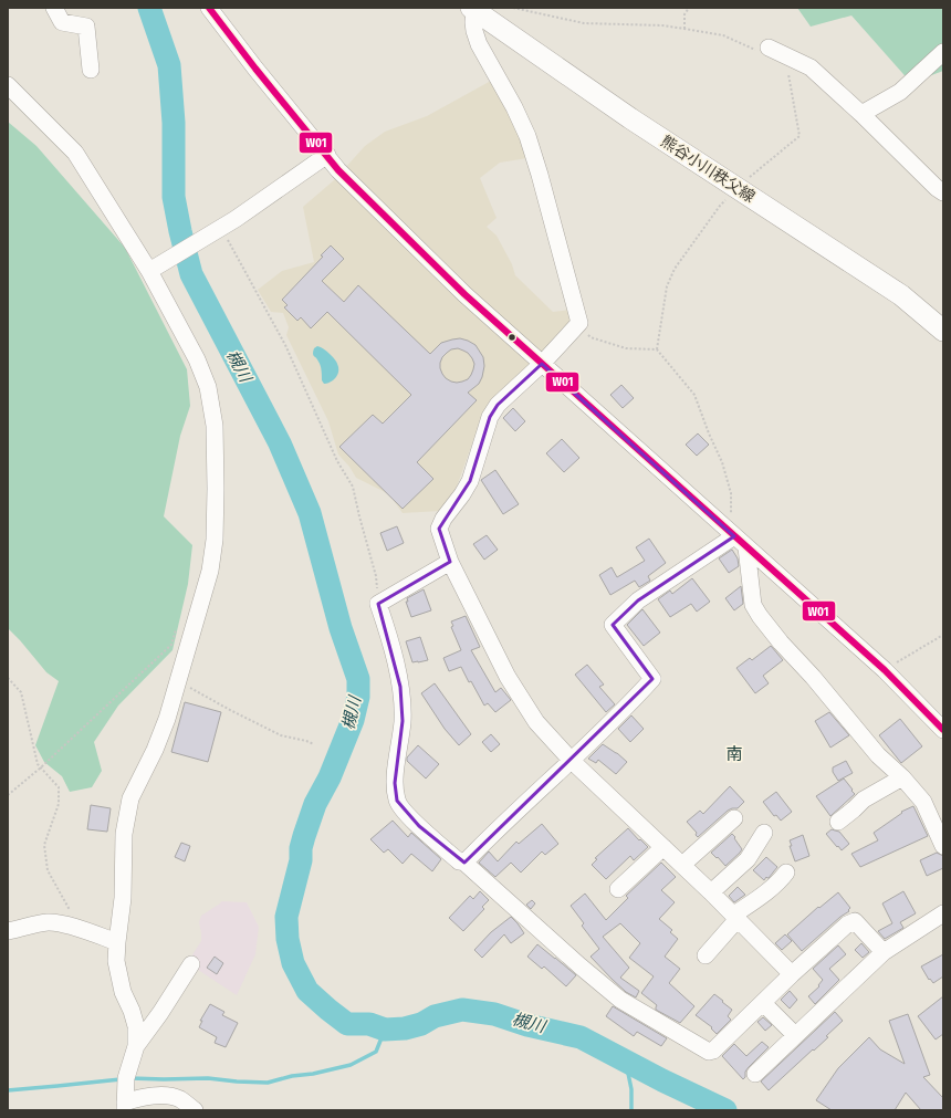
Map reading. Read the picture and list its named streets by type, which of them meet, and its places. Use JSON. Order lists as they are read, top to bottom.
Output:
{
  "streets": {
    "main road": ["熊谷小川秩父線"]
  },
  "districts": ["南"],
  "water": ["槻川"],
  "lines": ["transit line W01"]
}
